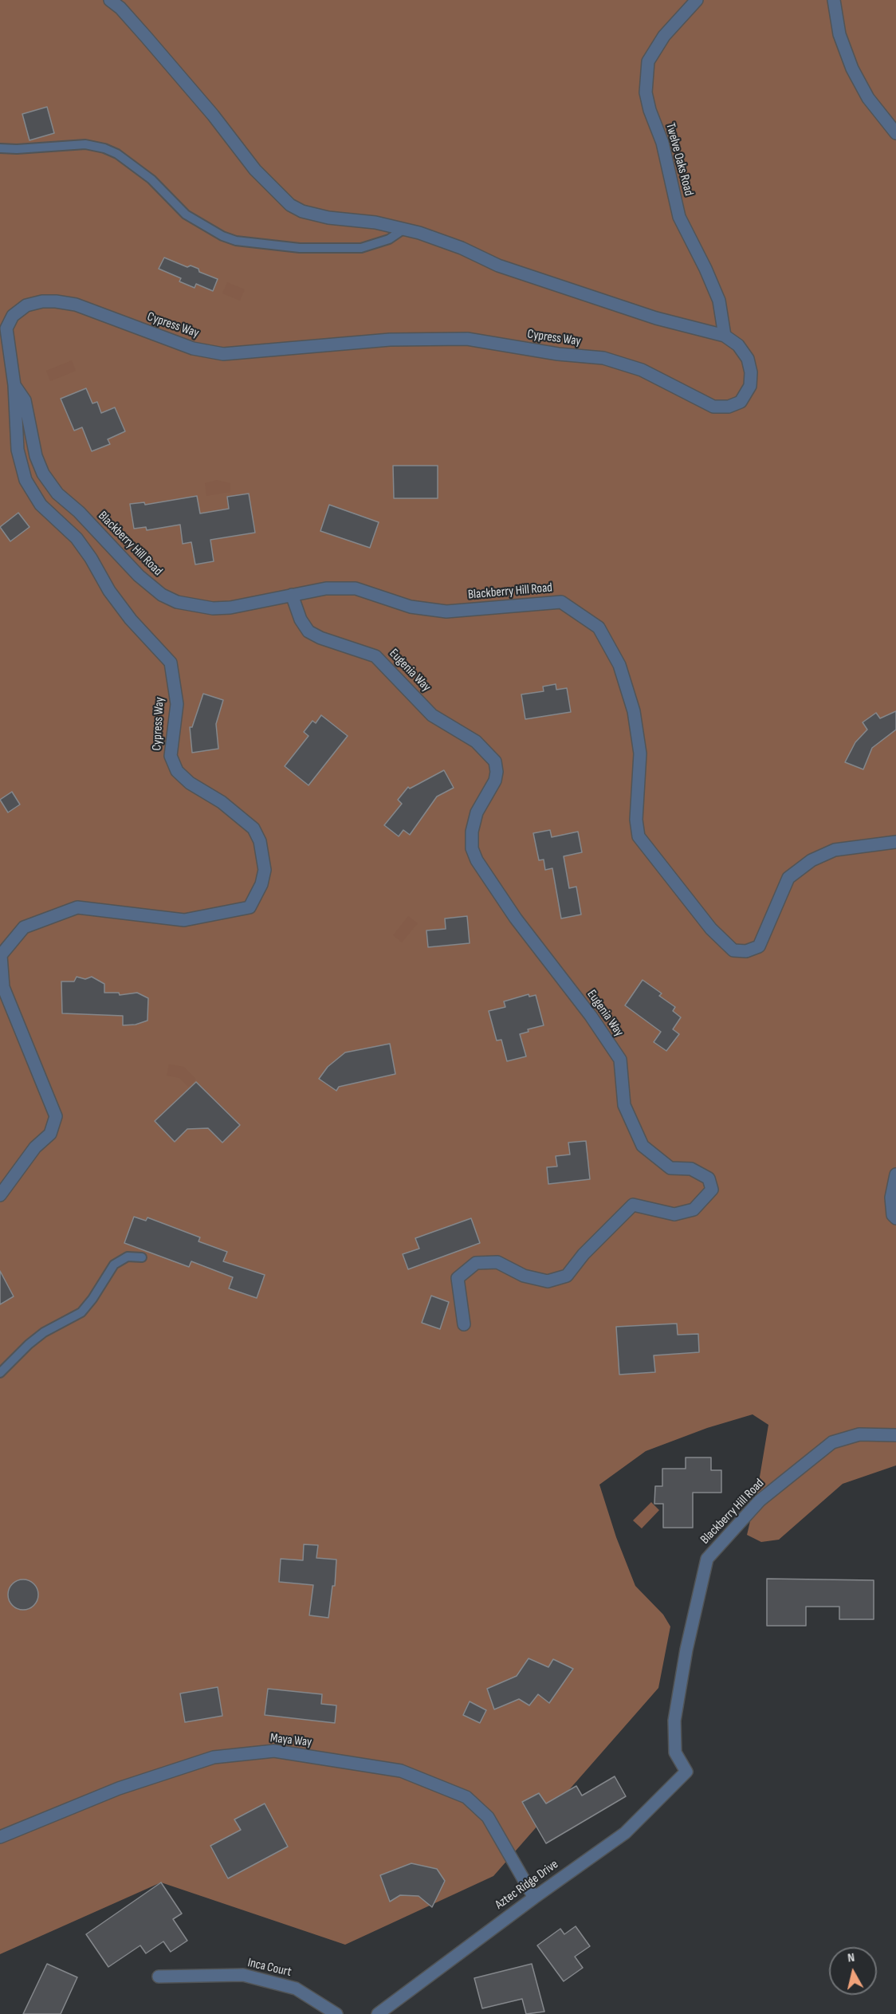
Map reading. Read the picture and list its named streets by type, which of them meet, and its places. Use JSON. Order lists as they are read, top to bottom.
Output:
{
  "streets": {
    "street": [
      "Twelve Oaks Road",
      "Cypress Way",
      "Blackberry Hill Road",
      "Eugenia Way",
      "Maya Way",
      "Aztec Ridge Drive",
      "Inca Court"
    ]
  },
  "crossings": [
    ["Twelve Oaks Road", "Cypress Way"],
    ["Cypress Way", "Blackberry Hill Road"],
    ["Blackberry Hill Road", "Eugenia Way"],
    ["Blackberry Hill Road", "Aztec Ridge Drive"],
    ["Maya Way", "Aztec Ridge Drive"]
  ],
  "north": "top"
}
